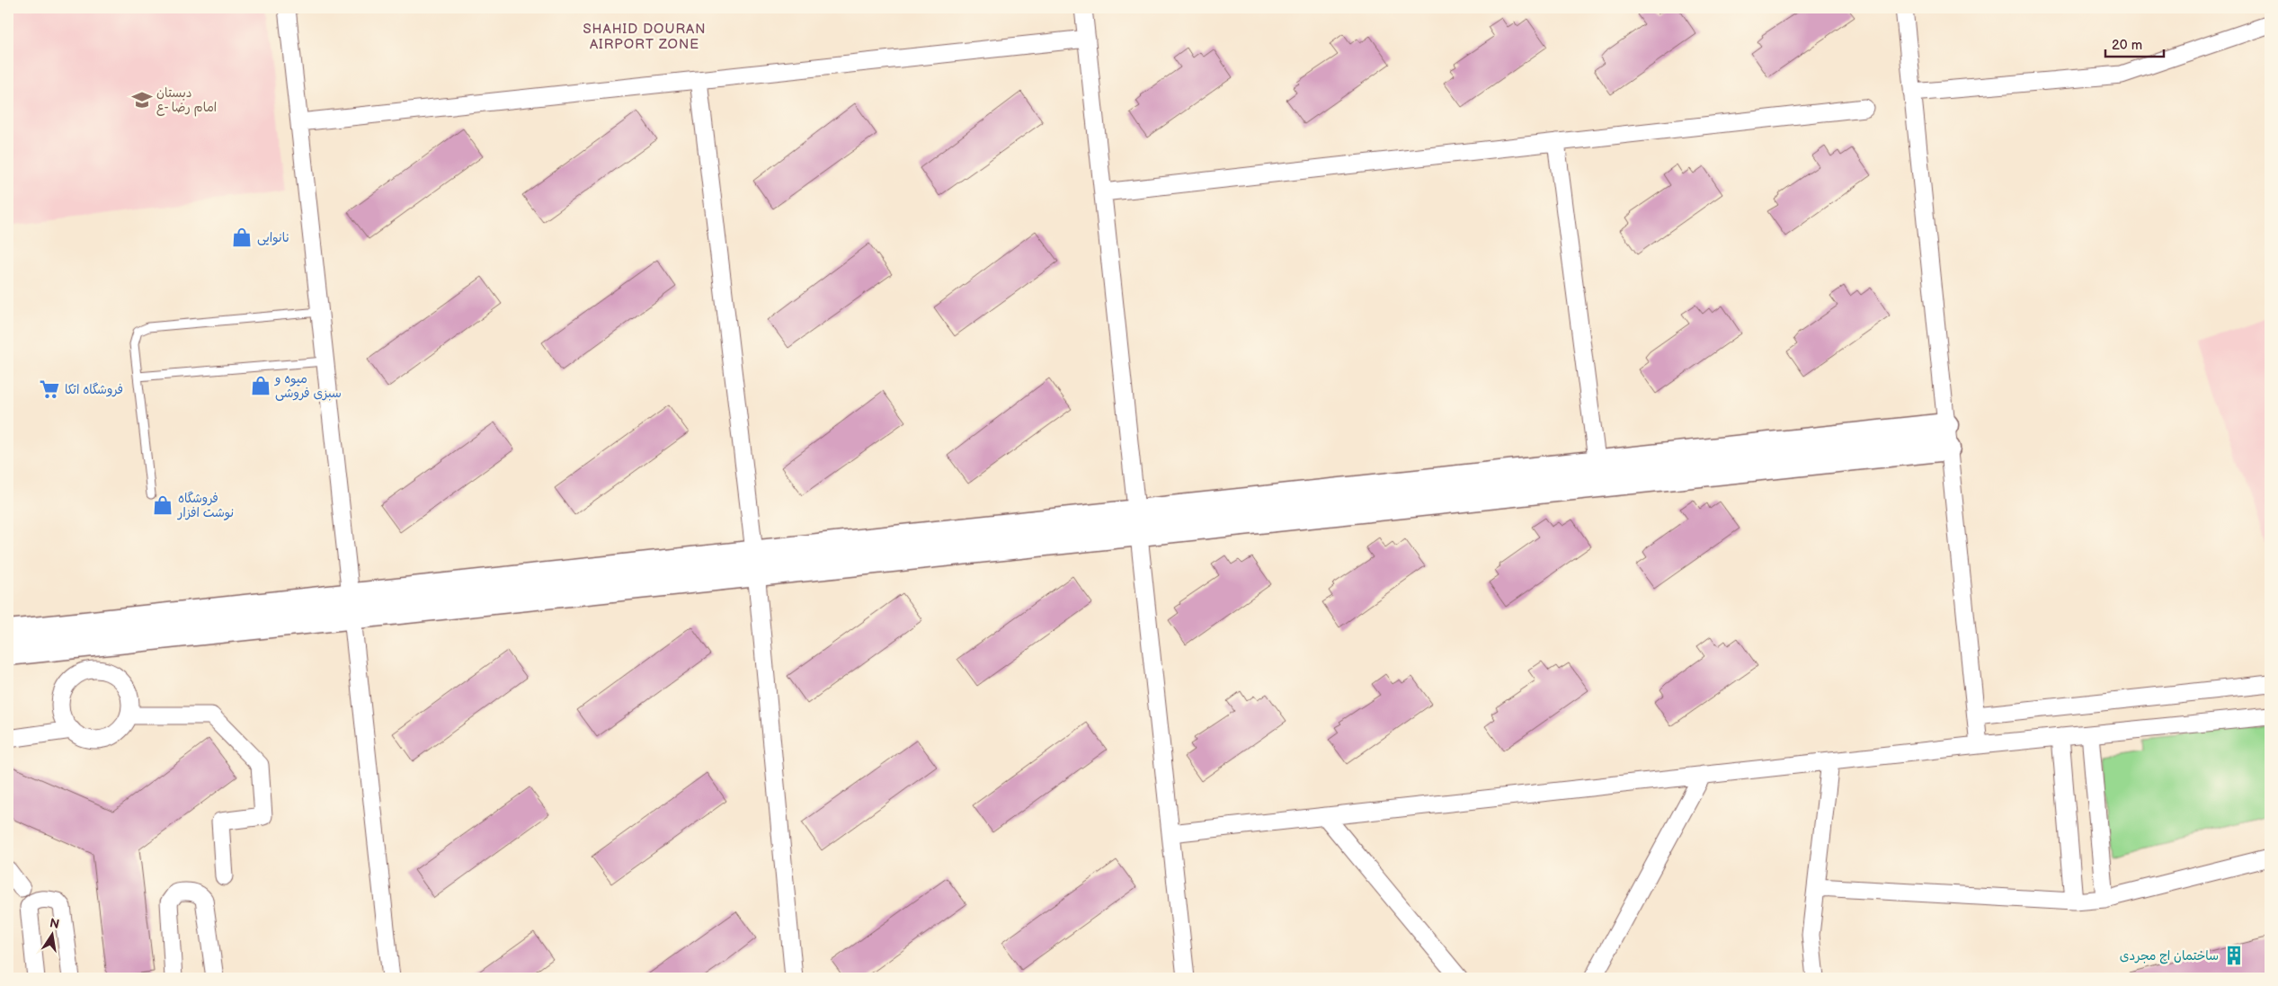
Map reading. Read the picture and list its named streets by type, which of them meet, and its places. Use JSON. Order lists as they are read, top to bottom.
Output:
{
  "districts": ["SHAHID DOURAN AIRPORT ZONE"],
  "places": {
    "school or university": ["دبستان امام رضا -ع"],
    "shop": ["نانوایی", "میوه و سبزی فروشی", "فروشگاه نوشت افزار"],
    "supermarket": ["فروشگاه اتکا"],
    "building": ["ساختمان اچ مجردی"]
  },
  "scale_bar": "20 m",
  "north": "top"
}
